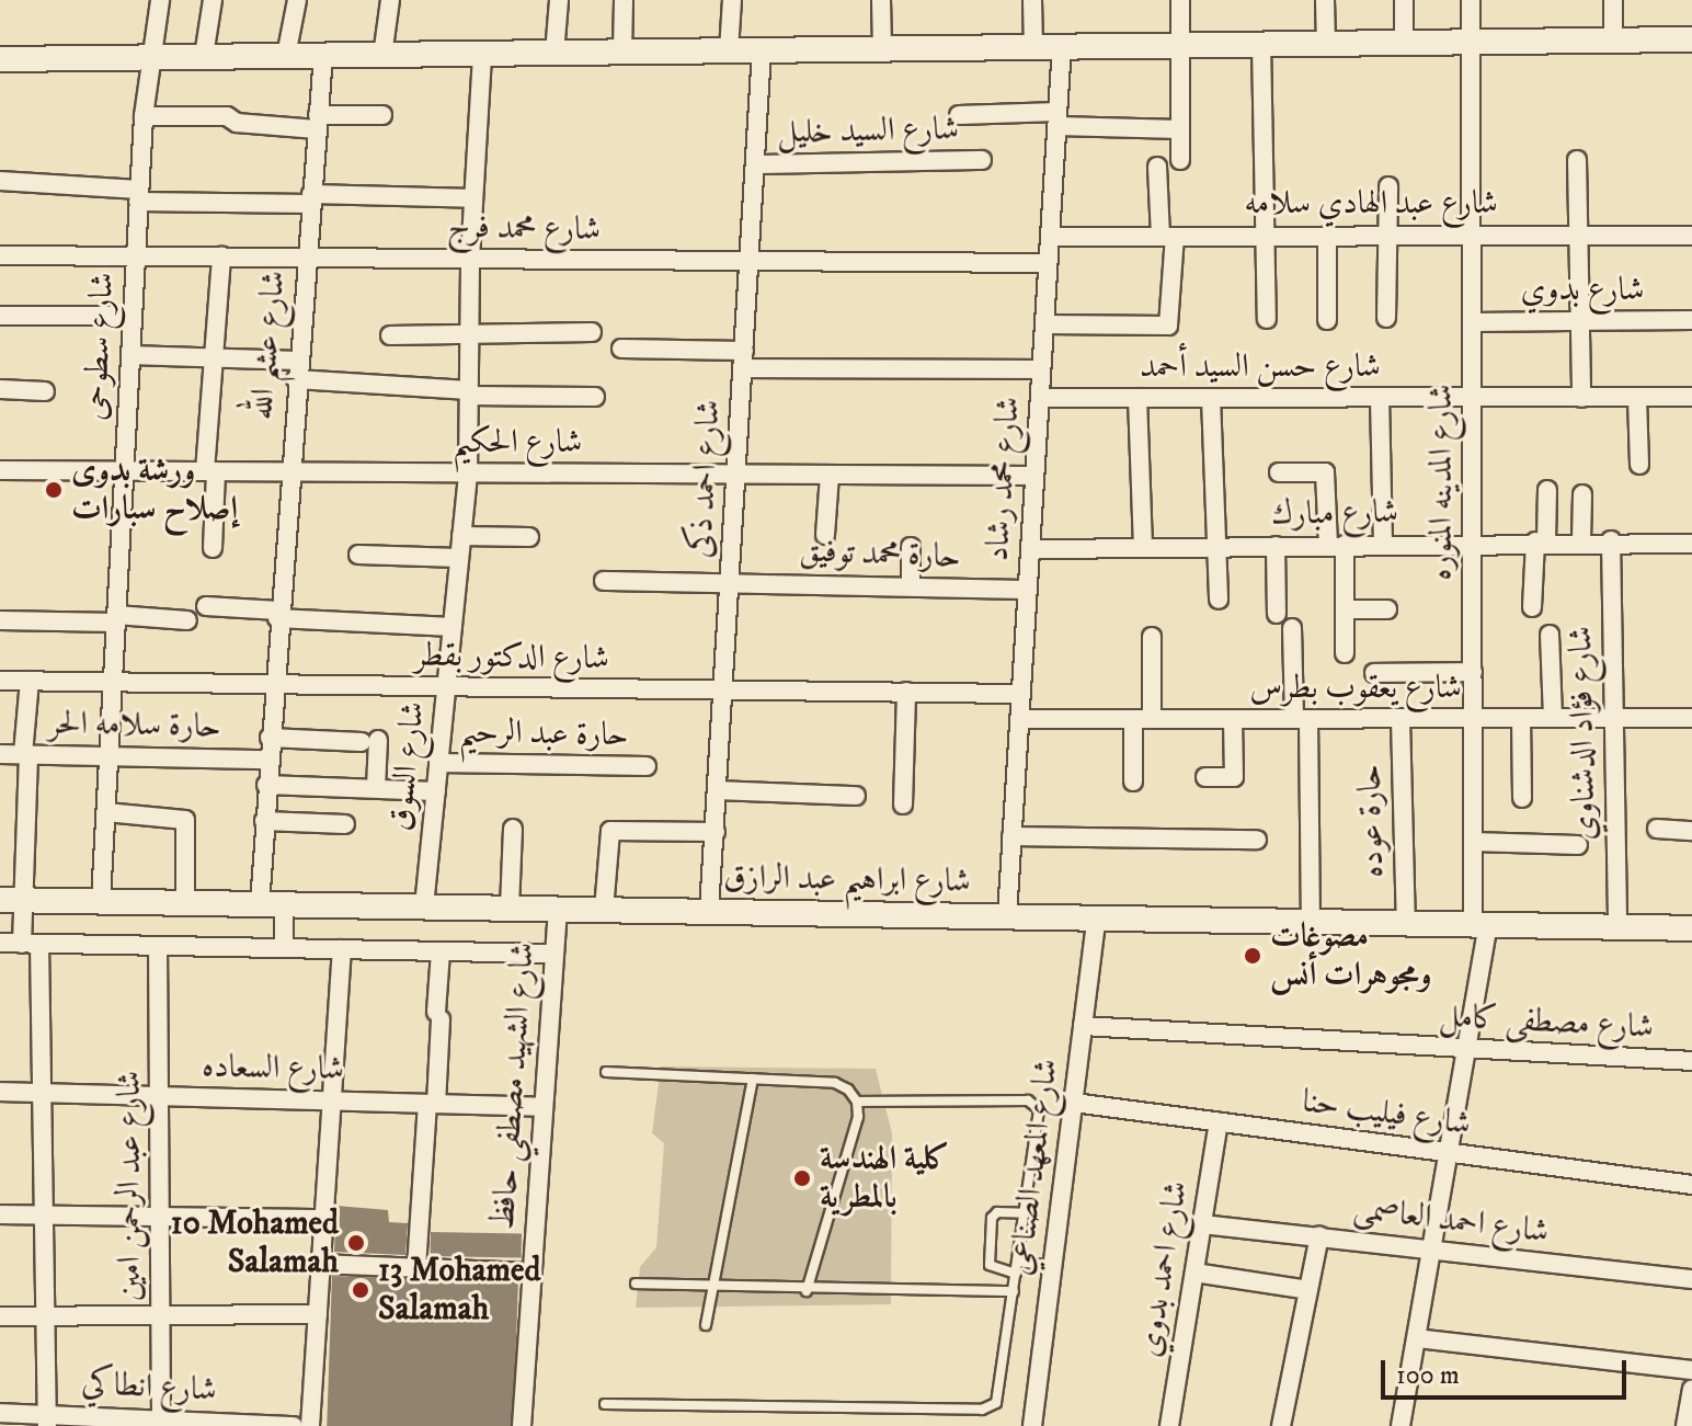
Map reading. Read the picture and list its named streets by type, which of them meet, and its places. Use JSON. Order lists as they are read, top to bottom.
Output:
{
  "streets": {
    "main road": ["شارع ابراهيم عبد الرازق"],
    "street": [
      "شارع السيد خليل",
      "شارع عبد الهادي سلامه",
      "شارع محمد فرج",
      "شارع بدوي",
      "شارع عشم الله",
      "شارع سطوحى",
      "شارع حسن السيد أحمد",
      "شارع الحكيم",
      "شارع احمد ذكى",
      "شارع محمد رشاد",
      "شارع المدينه المنوره",
      "شارع مبارك",
      "حارة محمد توفيق",
      "شارع الدكتور بقطر",
      "شارع يعقوب بطرس",
      "حارة سلامه الحر",
      "شارع فؤاد الدشناوي",
      "حارة عبد الرحيم",
      "شارع السوق",
      "حارة عوده",
      "شارع مصطفى كامل",
      "شارع السعاده",
      "شارع الشهيد مصطفي حافظ",
      "شارع فيليب حنا",
      "شارع المعهد الصناعي",
      "شارع عبد الرحمن امين",
      "شارع احمد العاصمى",
      "شارع احمد بدوي",
      "شارع انطاكي"
    ]
  },
  "crossings": [
    ["شارع السيد خليل", "شارع احمد ذكى"],
    ["شارع عبد الهادي سلامه", "شارع محمد رشاد"],
    ["شارع عبد الهادي سلامه", "شارع المدينه المنوره"],
    ["شارع محمد فرج", "شارع عشم الله"],
    ["شارع محمد فرج", "شارع سطوحى"],
    ["شارع محمد فرج", "شارع احمد ذكى"],
    ["شارع محمد فرج", "شارع محمد رشاد"],
    ["شارع محمد فرج", "شارع السوق"],
    ["شارع بدوي", "شارع المدينه المنوره"],
    ["شارع عشم الله", "شارع الحكيم"],
    ["شارع عشم الله", "شارع الدكتور بقطر"],
    ["شارع عشم الله", "حارة سلامه الحر"],
    ["شارع عشم الله", "شارع ابراهيم عبد الرازق"],
    ["شارع سطوحى", "شارع الحكيم"],
    ["شارع سطوحى", "شارع الدكتور بقطر"],
    ["شارع سطوحى", "حارة سلامه الحر"],
    ["شارع سطوحى", "شارع ابراهيم عبد الرازق"],
    ["شارع حسن السيد أحمد", "شارع محمد رشاد"],
    ["شارع حسن السيد أحمد", "شارع المدينه المنوره"],
    ["شارع الحكيم", "شارع احمد ذكى"],
    ["شارع الحكيم", "شارع محمد رشاد"],
    ["شارع الحكيم", "شارع السوق"],
    ["شارع احمد ذكى", "حارة محمد توفيق"],
    ["شارع احمد ذكى", "شارع الدكتور بقطر"],
    ["شارع احمد ذكى", "شارع ابراهيم عبد الرازق"],
    ["شارع محمد رشاد", "شارع مبارك"],
    ["شارع محمد رشاد", "حارة محمد توفيق"],
    ["شارع محمد رشاد", "شارع الدكتور بقطر"],
    ["شارع محمد رشاد", "شارع يعقوب بطرس"],
    ["شارع محمد رشاد", "شارع ابراهيم عبد الرازق"],
    ["شارع المدينه المنوره", "شارع مبارك"],
    ["شارع المدينه المنوره", "شارع يعقوب بطرس"],
    ["شارع المدينه المنوره", "شارع ابراهيم عبد الرازق"],
    ["شارع المدينه المنوره", "شارع مصطفى كامل"],
    ["شارع المدينه المنوره", "شارع فيليب حنا"],
    ["شارع المدينه المنوره", "شارع احمد العاصمى"],
    ["شارع مبارك", "شارع فؤاد الدشناوي"],
    ["شارع الدكتور بقطر", "شارع السوق"],
    ["شارع يعقوب بطرس", "شارع فؤاد الدشناوي"],
    ["شارع يعقوب بطرس", "حارة عوده"],
    ["شارع فؤاد الدشناوي", "شارع ابراهيم عبد الرازق"],
    ["حارة عبد الرحيم", "شارع السوق"],
    ["شارع السوق", "شارع ابراهيم عبد الرازق"],
    ["حارة عوده", "شارع ابراهيم عبد الرازق"],
    ["شارع ابراهيم عبد الرازق", "شارع الشهيد مصطفي حافظ"],
    ["شارع ابراهيم عبد الرازق", "شارع المعهد الصناعي"],
    ["شارع مصطفى كامل", "شارع المعهد الصناعي"],
    ["شارع السعاده", "شارع الشهيد مصطفي حافظ"],
    ["شارع السعاده", "شارع عبد الرحمن امين"],
    ["شارع فيليب حنا", "شارع المعهد الصناعي"],
    ["شارع فيليب حنا", "شارع احمد بدوي"],
    ["شارع عبد الرحمن امين", "شارع انطاكي"],
    ["شارع احمد العاصمى", "شارع احمد بدوي"]
  ],
  "places": [
    "ورشة بدوى إصلاح سبارات",
    "مصوغات ومجوهرات أنس",
    "كلية الهندسة بالمطرية",
    "10 Mohamed Salamah",
    "13 Mohamed Salamah"
  ],
  "scale_bar": "100 m"
}
